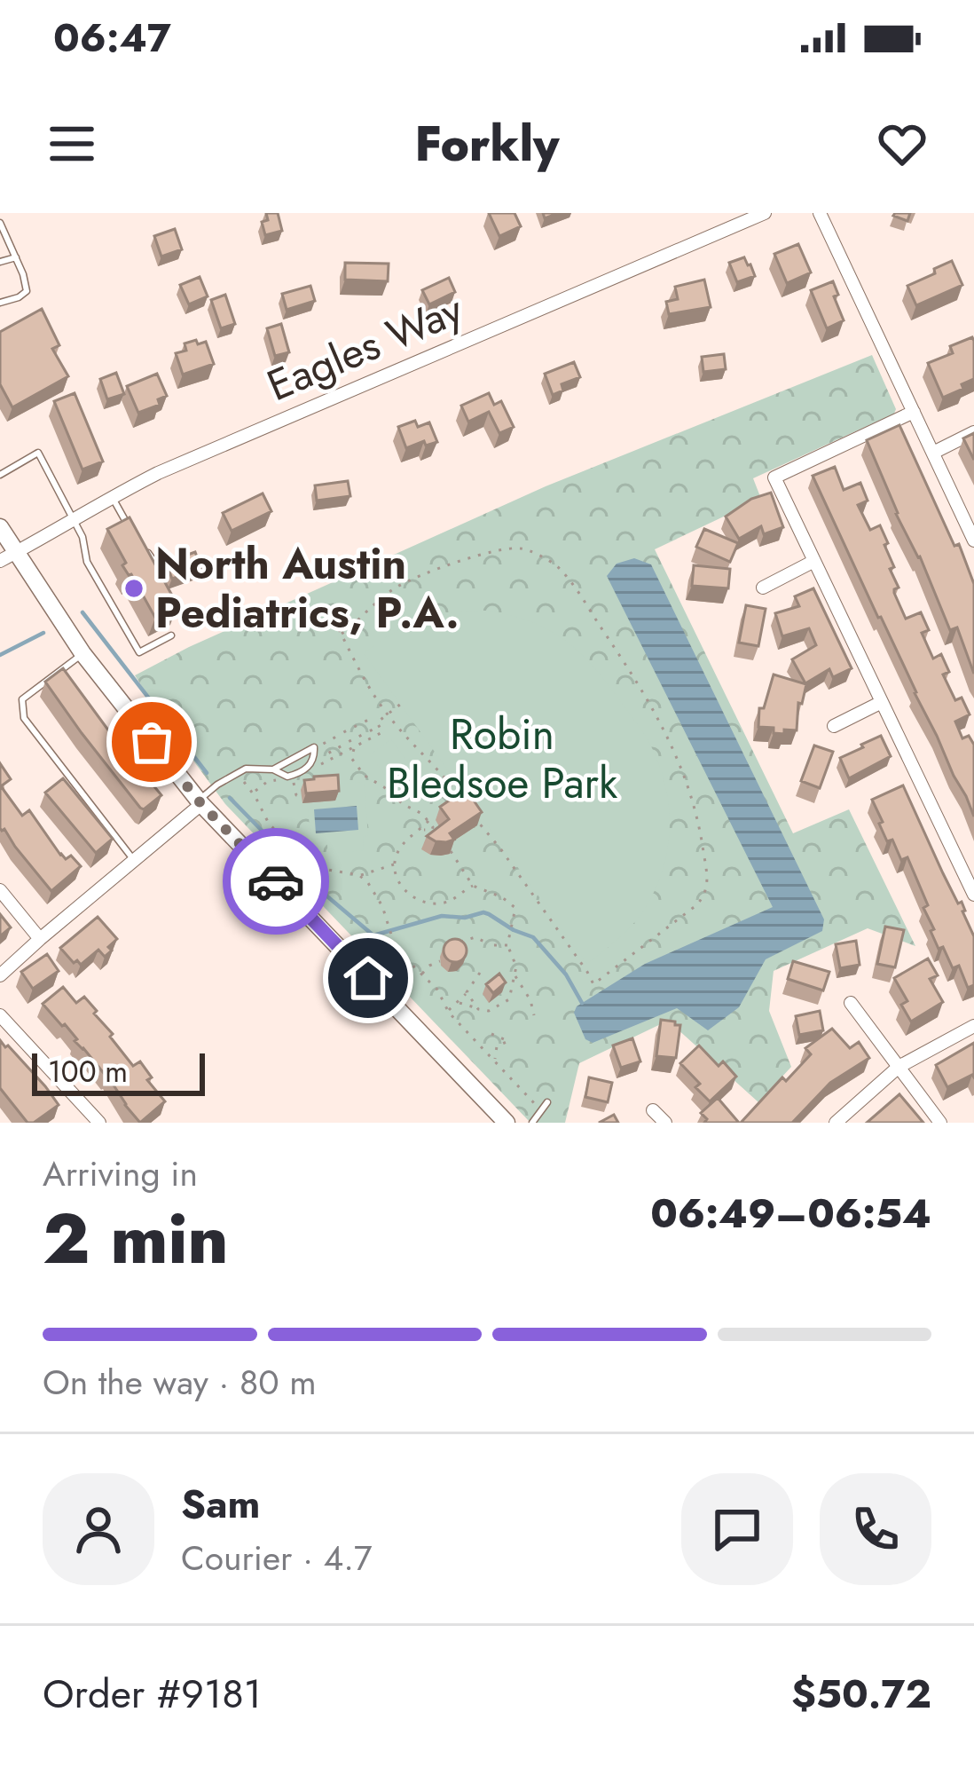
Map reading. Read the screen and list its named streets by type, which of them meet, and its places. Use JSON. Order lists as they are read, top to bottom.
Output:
{
  "streets": {
    "street": ["Eagles Way"]
  },
  "parks": ["Robin Bledsoe Park"],
  "places": ["North Austin Pediatrics, P.A."],
  "scale_bar": "100 m",
  "page": {
    "status": "06:47",
    "header": "Forkly",
    "scale": "100 m",
    "heading": ["2 min", "Arriving in", "06:49–06:54"],
    "panel": [
      "Sam",
      "Courier · 4.7",
      "Order #9181",
      "$50.72"
    ],
    "bar": "On the way · 80 m"
  }
}
